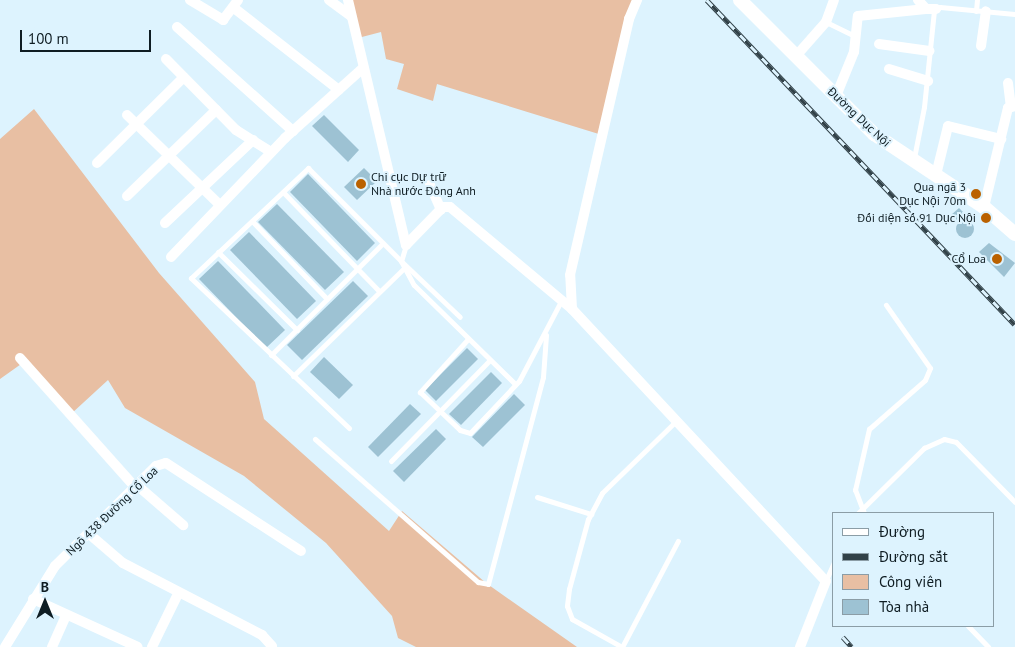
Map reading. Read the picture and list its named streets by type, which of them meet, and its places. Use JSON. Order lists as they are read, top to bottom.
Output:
{
  "streets": {
    "street": ["Đường Dục Nội", "Ngõ 438 Đường Cổ Loa"]
  },
  "places": [
    "Chi cục Dự trữ Nhà nước Đông Anh",
    "Qua ngã 3 Dục Nội 70m",
    "Đối diện số 91 Dục Nội",
    "Cổ Loa"
  ],
  "legend": [
    "Đường",
    "Đường sắt",
    "Công viên",
    "Tòa nhà"
  ],
  "scale_bar": "100 m",
  "north": "top"
}
